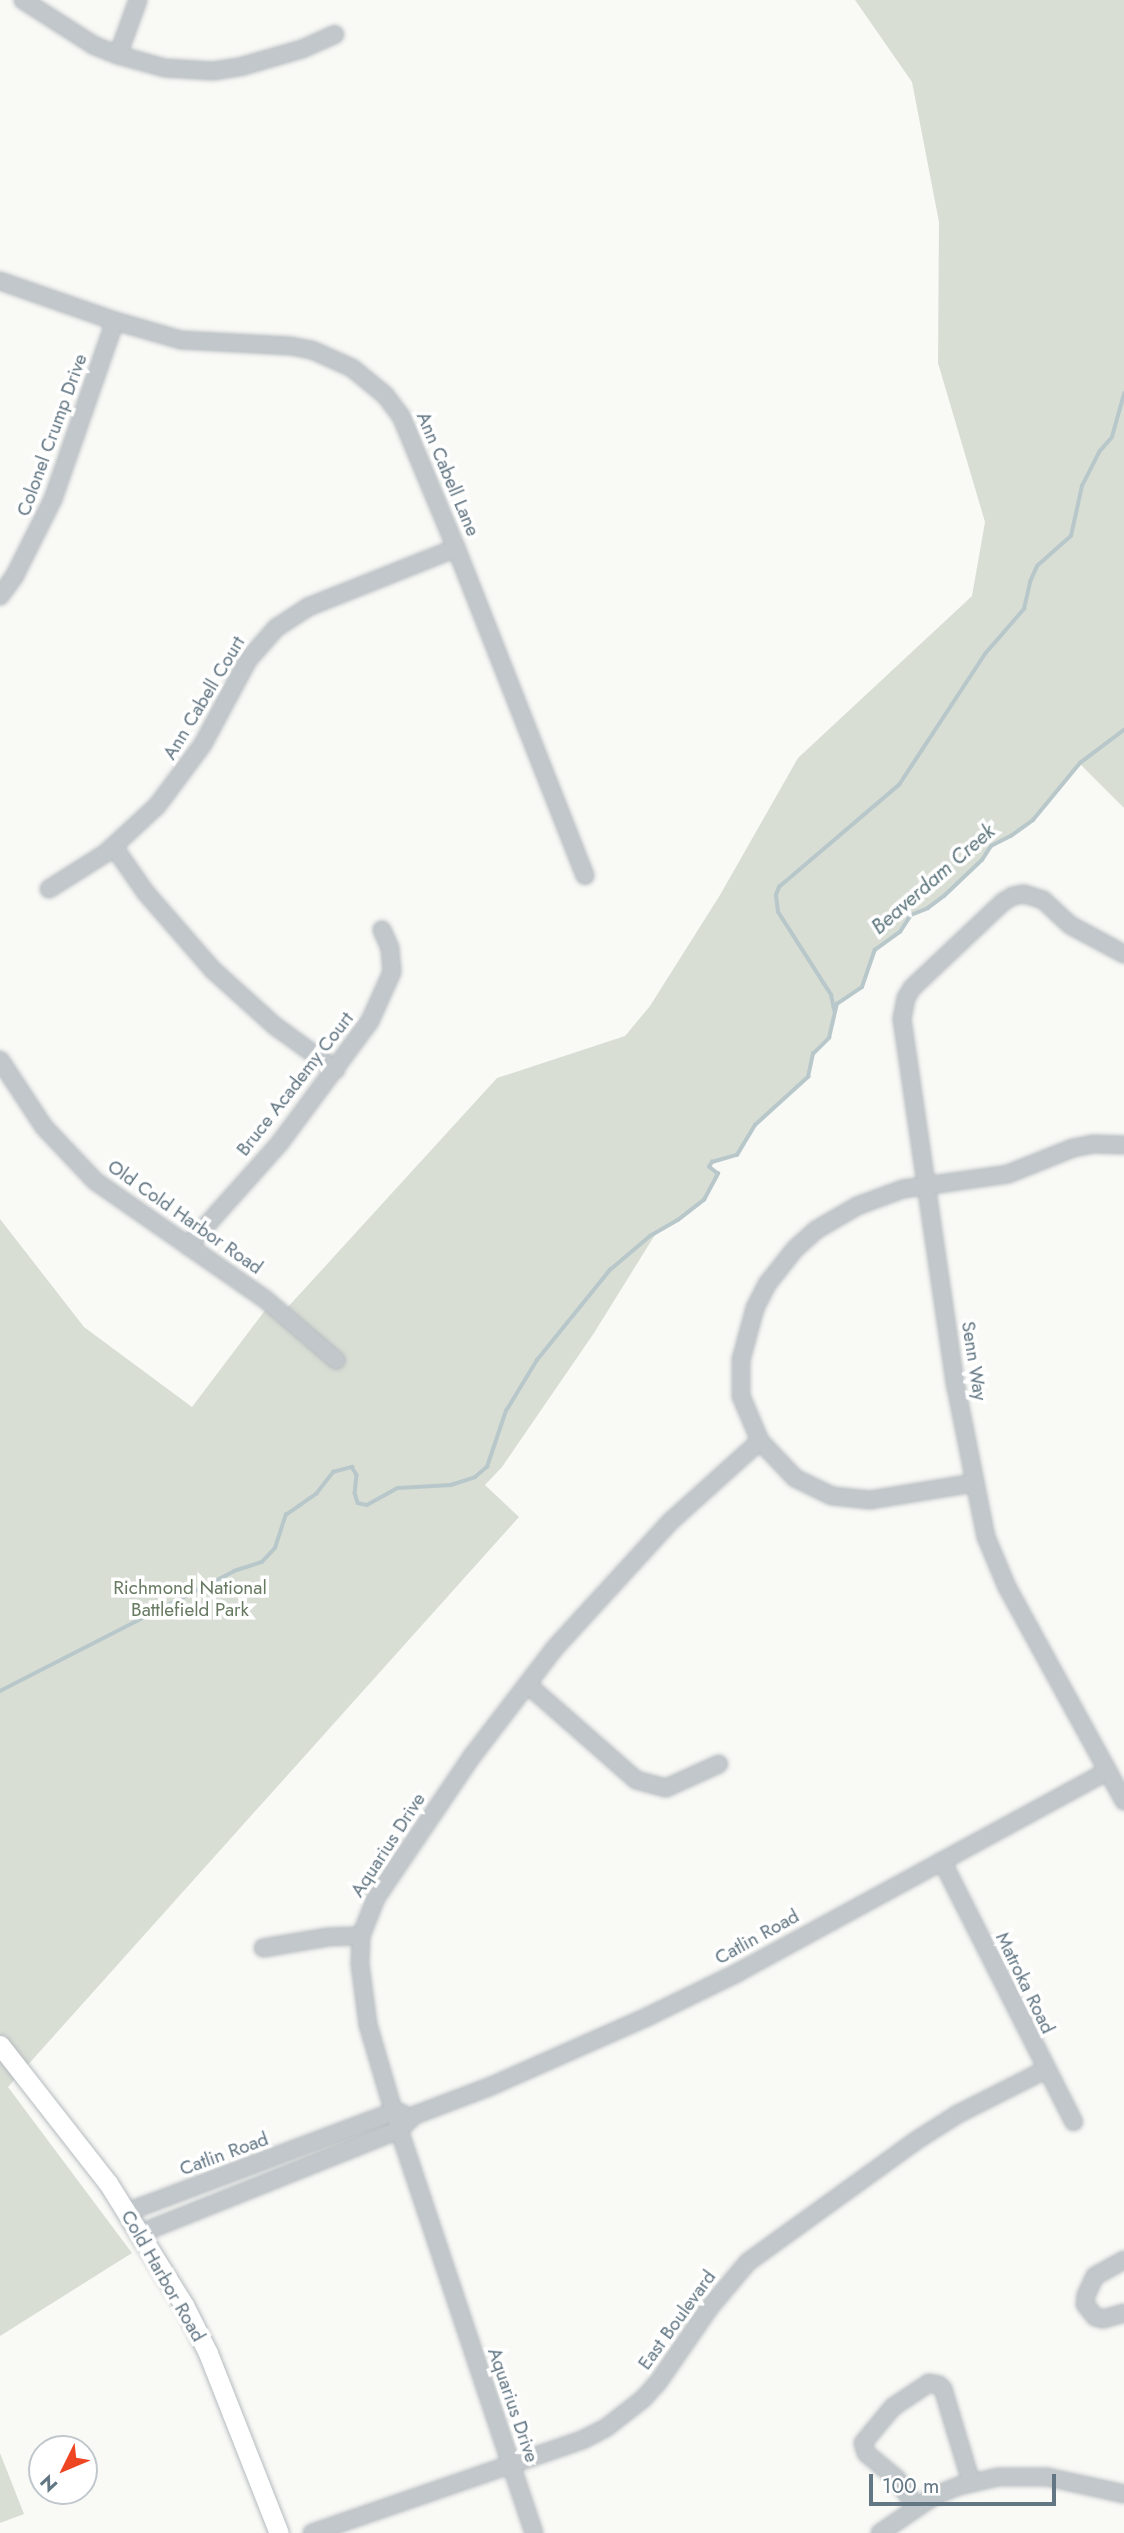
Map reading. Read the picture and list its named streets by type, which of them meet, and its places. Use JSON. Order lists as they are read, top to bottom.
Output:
{
  "streets": {
    "main road": ["Cold Harbor Road"],
    "street": [
      "Colonel Crump Drive",
      "Ann Cabell Lane",
      "Ann Cabell Court",
      "Bruce Academy Court",
      "Old Cold Harbor Road",
      "Senn Way",
      "Aquarius Drive",
      "Catlin Road",
      "Matroka Road",
      "East Boulevard"
    ]
  },
  "crossings": [
    ["Colonel Crump Drive", "Ann Cabell Lane"],
    ["Ann Cabell Lane", "Ann Cabell Court"],
    ["Bruce Academy Court", "Old Cold Harbor Road"],
    ["Senn Way", "Catlin Road"],
    ["Aquarius Drive", "Catlin Road"],
    ["Aquarius Drive", "East Boulevard"],
    ["Catlin Road", "Matroka Road"],
    ["Catlin Road", "Cold Harbor Road"],
    ["Matroka Road", "East Boulevard"]
  ],
  "water": ["Beaverdam Creek"],
  "parks": ["Richmond National Battlefield Park"],
  "scale_bar": "100 m",
  "north": "bottom left"
}
